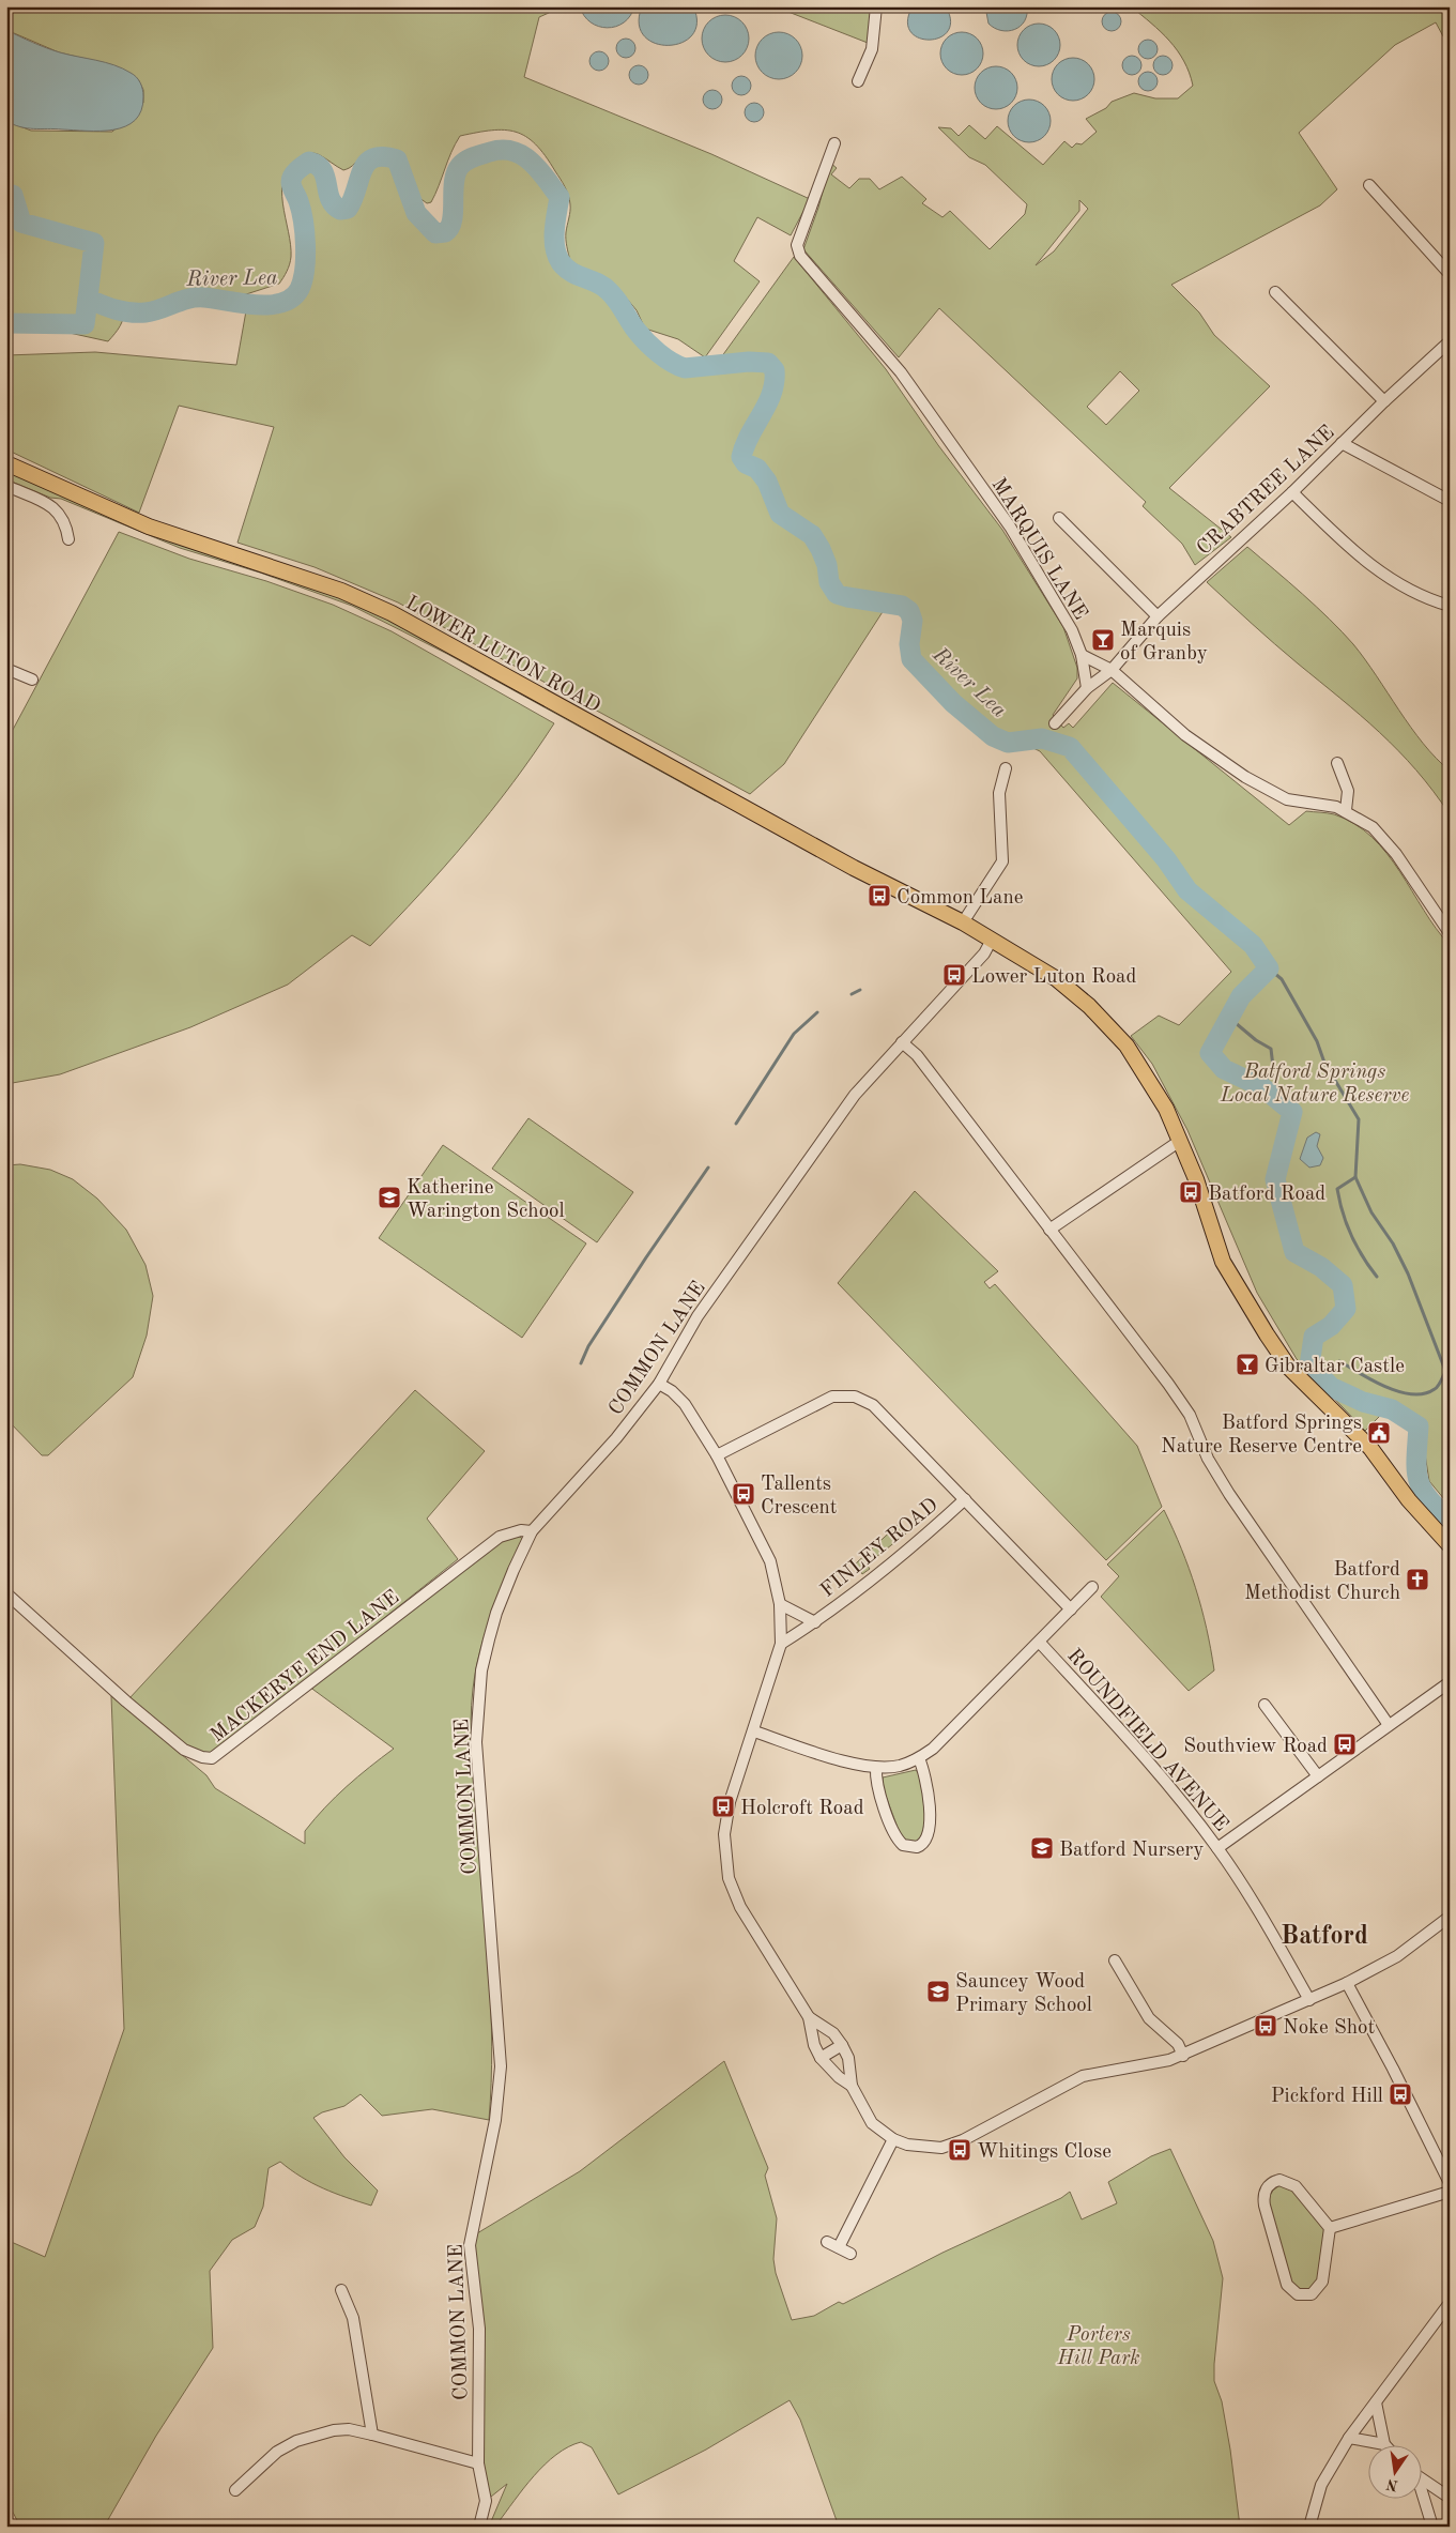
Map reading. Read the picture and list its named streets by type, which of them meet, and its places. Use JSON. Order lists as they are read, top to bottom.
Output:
{
  "streets": {
    "main road": ["LOWER LUTON ROAD"],
    "street": [
      "CRABTREE LANE",
      "MARQUIS LANE",
      "COMMON LANE",
      "FINLEY ROAD",
      "MACKERYE END LANE",
      "ROUNDFIELD AVENUE"
    ]
  },
  "crossings": [
    ["CRABTREE LANE", "MARQUIS LANE"],
    ["LOWER LUTON ROAD", "COMMON LANE"],
    ["COMMON LANE", "MACKERYE END LANE"]
  ],
  "districts": ["Batford"],
  "water": ["River Lea"],
  "parks": ["Batford Springs Local Nature Reserve", "Porters Hill Park"],
  "places": {
    "bar": ["Marquis of Granby", "Gibraltar Castle"],
    "bus stop": [
      "Common Lane",
      "Lower Luton Road",
      "Batford Road",
      "Tallents Crescent",
      "Southview Road",
      "Holcroft Road",
      "Noke Shot",
      "Pickford Hill",
      "Whitings Close"
    ],
    "school or university": ["Katherine Warington School", "Batford Nursery", "Sauncey Wood Primary School"],
    "public building": ["Batford Springs Nature Reserve Centre"],
    "church": ["Batford Methodist Church"]
  },
  "north": "bottom"
}
